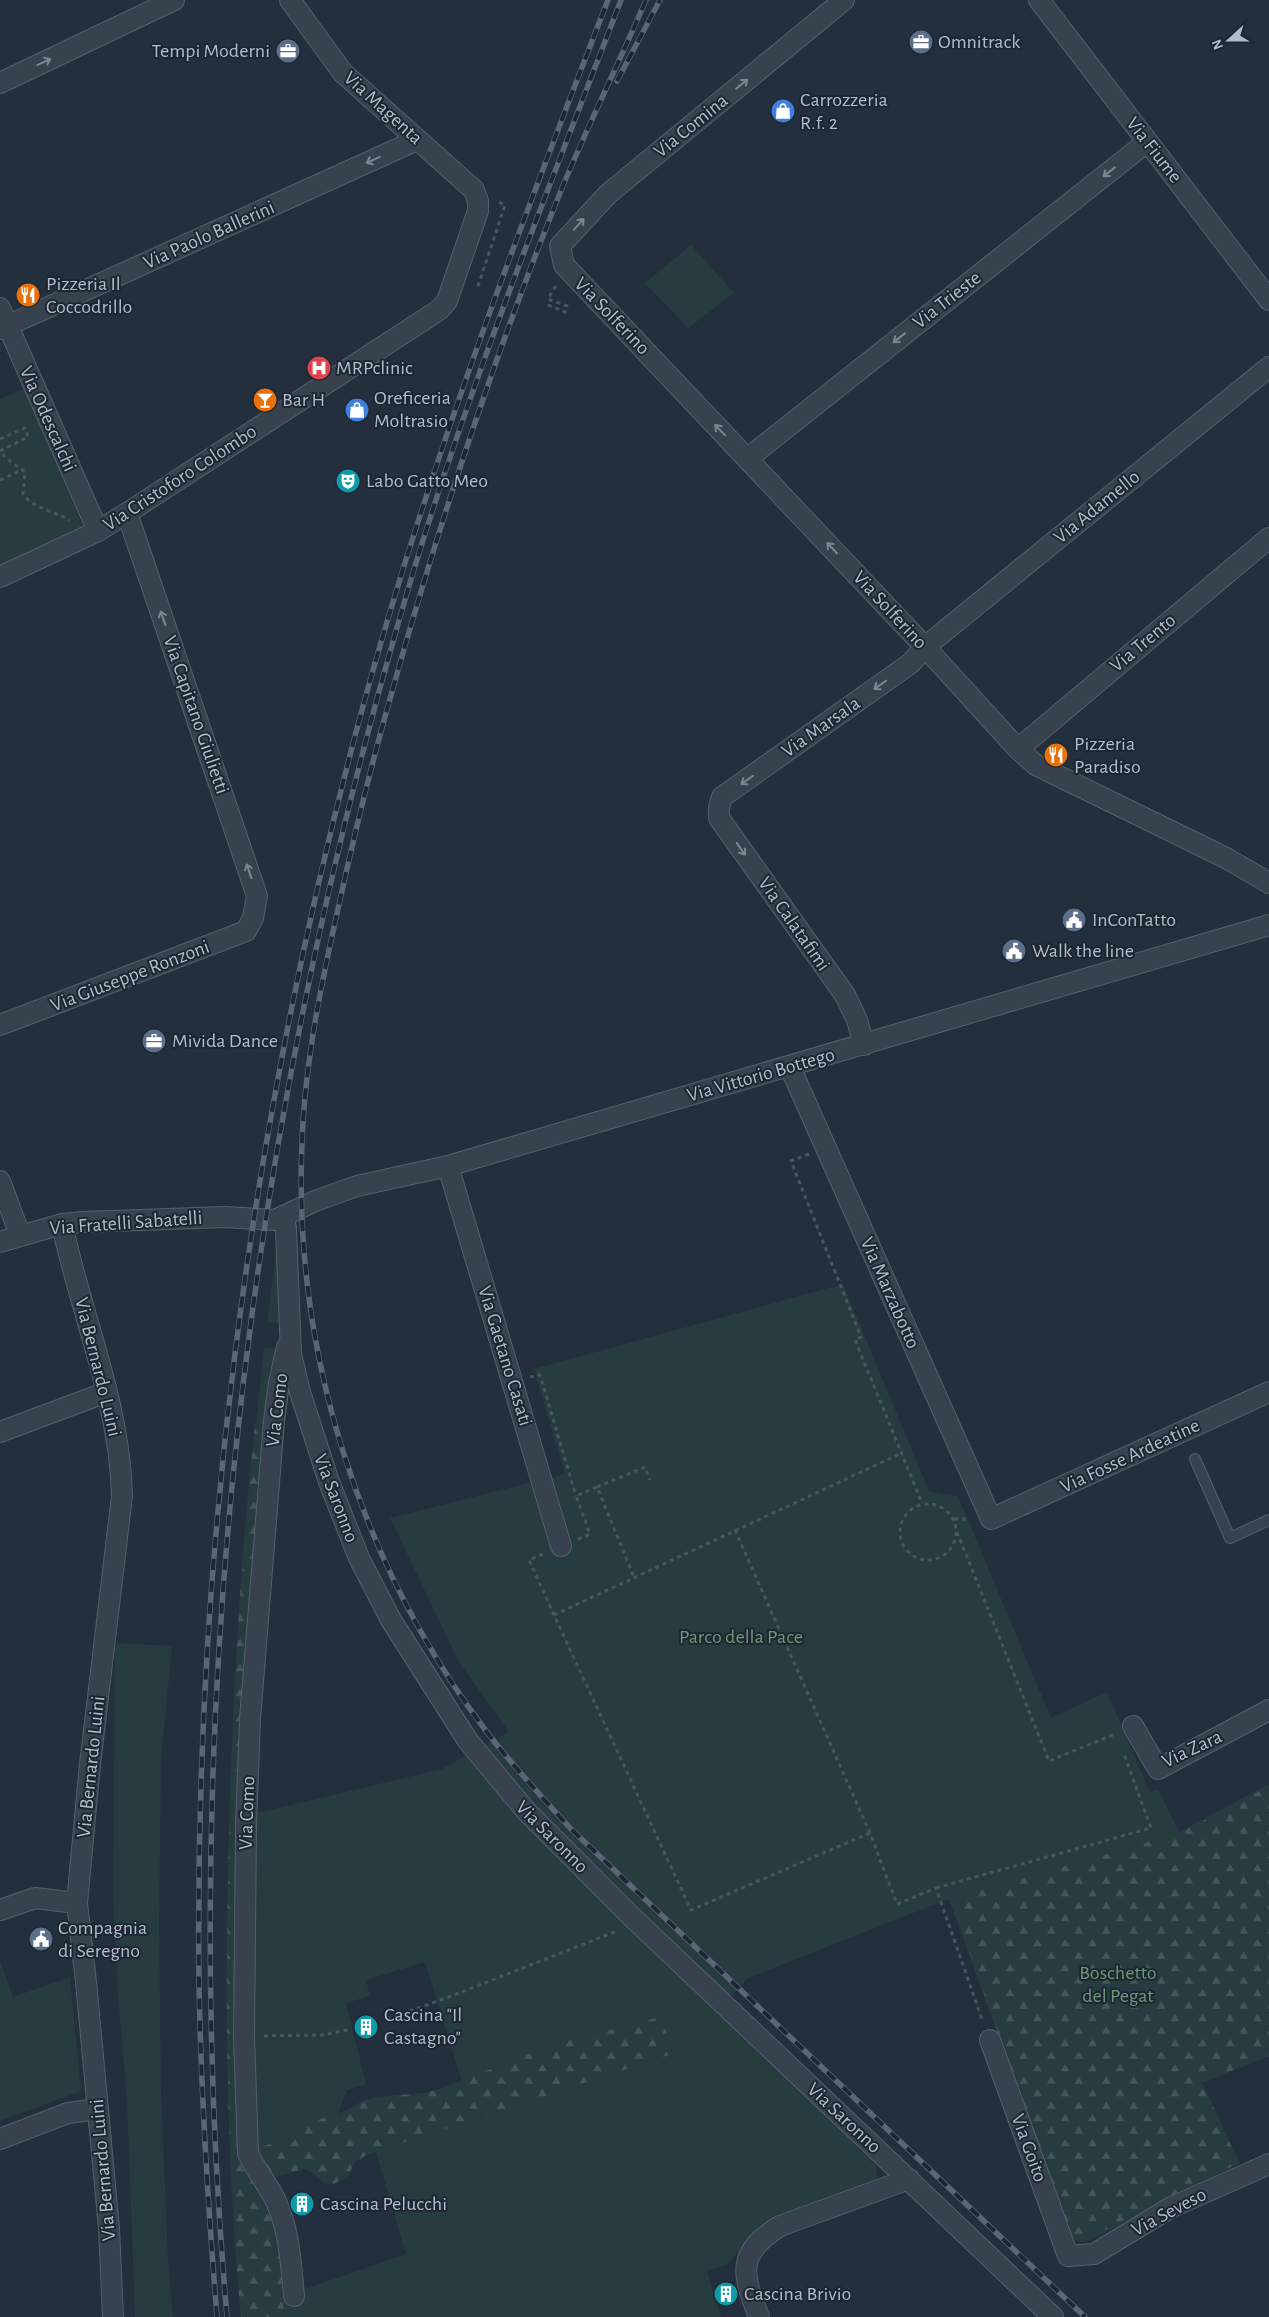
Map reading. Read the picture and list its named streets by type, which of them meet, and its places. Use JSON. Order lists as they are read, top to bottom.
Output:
{
  "streets": {
    "street": [
      "Via Magenta",
      "Via Comina",
      "Via Fiume",
      "Via Paolo Ballerini",
      "Via Trieste",
      "Via Solferino",
      "Via Odescalchi",
      "Via Cristoforo Colombo",
      "Via Adamello",
      "Via Trento",
      "Via Capitano Giulietti",
      "Via Marsala",
      "Via Calatafimi",
      "Via Giuseppe Ronzoni",
      "Via Vittorio Bottego",
      "Via Fratelli Sabatelli",
      "Via Marzabotto",
      "Via Gaetano Casati",
      "Via Bernardo Luini",
      "Via Como",
      "Via Fosse Ardeatine",
      "Via Saronno",
      "Via Zara",
      "Via Goito",
      "Via Seveso"
    ]
  },
  "crossings": [
    ["Via Magenta", "Via Paolo Ballerini"],
    ["Via Magenta", "Via Cristoforo Colombo"],
    ["Via Comina", "Via Solferino"],
    ["Via Fiume", "Via Trieste"],
    ["Via Paolo Ballerini", "Via Odescalchi"],
    ["Via Trieste", "Via Solferino"],
    ["Via Solferino", "Via Adamello"],
    ["Via Solferino", "Via Trento"],
    ["Via Solferino", "Via Marsala"],
    ["Via Odescalchi", "Via Cristoforo Colombo"],
    ["Via Cristoforo Colombo", "Via Capitano Giulietti"],
    ["Via Adamello", "Via Marsala"],
    ["Via Capitano Giulietti", "Via Giuseppe Ronzoni"],
    ["Via Marsala", "Via Calatafimi"],
    ["Via Calatafimi", "Via Vittorio Bottego"],
    ["Via Vittorio Bottego", "Via Fratelli Sabatelli"],
    ["Via Vittorio Bottego", "Via Marzabotto"],
    ["Via Vittorio Bottego", "Via Gaetano Casati"],
    ["Via Vittorio Bottego", "Via Saronno"],
    ["Via Fratelli Sabatelli", "Via Bernardo Luini"],
    ["Via Marzabotto", "Via Fosse Ardeatine"],
    ["Via Como", "Via Saronno"],
    ["Via Goito", "Via Seveso"]
  ],
  "one_way": [
    "Via Comina",
    "Via Paolo Ballerini",
    "Via Trieste",
    "Via Solferino",
    "Via Capitano Giulietti",
    "Via Marsala",
    "Via Calatafimi"
  ],
  "parks": ["Parco della Pace", "Boschetto del Pegat"],
  "places": {
    "office": ["Omnitrack", "Tempi Moderni", "Mivida Dance"],
    "shop": ["Carrozzeria R.f. 2", "Oreficeria Moltrasio"],
    "restaurant": ["Pizzeria Il Coccodrillo", "Pizzeria Paradiso"],
    "hospital": ["MRPclinic"],
    "bar": ["Bar H"],
    "theatre": ["Labo Gatto Meo"],
    "public building": ["InConTatto", "Walk the line", "Compagnia di Seregno"],
    "building": ["Cascina \"Il Castagno\"", "Cascina Pelucchi", "Cascina Brivio"]
  },
  "north": "left"
}
